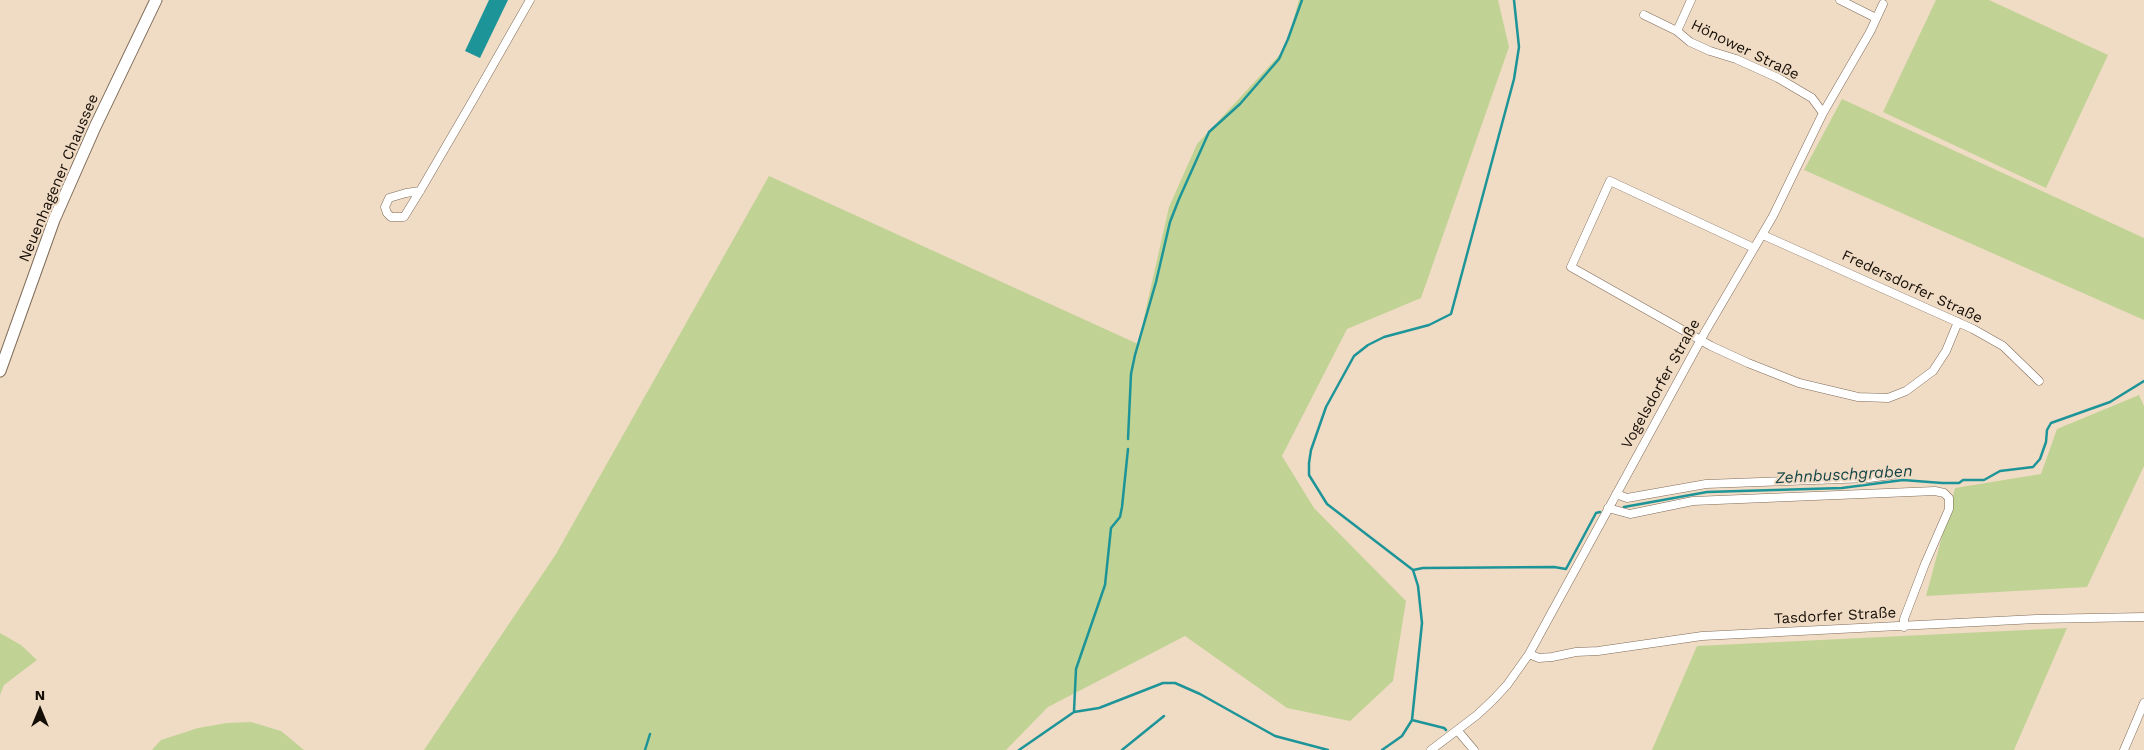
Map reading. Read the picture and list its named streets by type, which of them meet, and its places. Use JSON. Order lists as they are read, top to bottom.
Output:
{
  "streets": {
    "main road": ["Neuenhagener Chaussee"],
    "street": [
      "Hönower Straße",
      "Fredersdorfer Straße",
      "Vogelsdorfer Straße",
      "Tasdorfer Straße"
    ]
  },
  "crossings": [
    ["Hönower Straße", "Vogelsdorfer Straße"],
    ["Fredersdorfer Straße", "Vogelsdorfer Straße"],
    ["Vogelsdorfer Straße", "Tasdorfer Straße"]
  ],
  "water": ["Zehnbuschgraben"],
  "north": "top"
}
